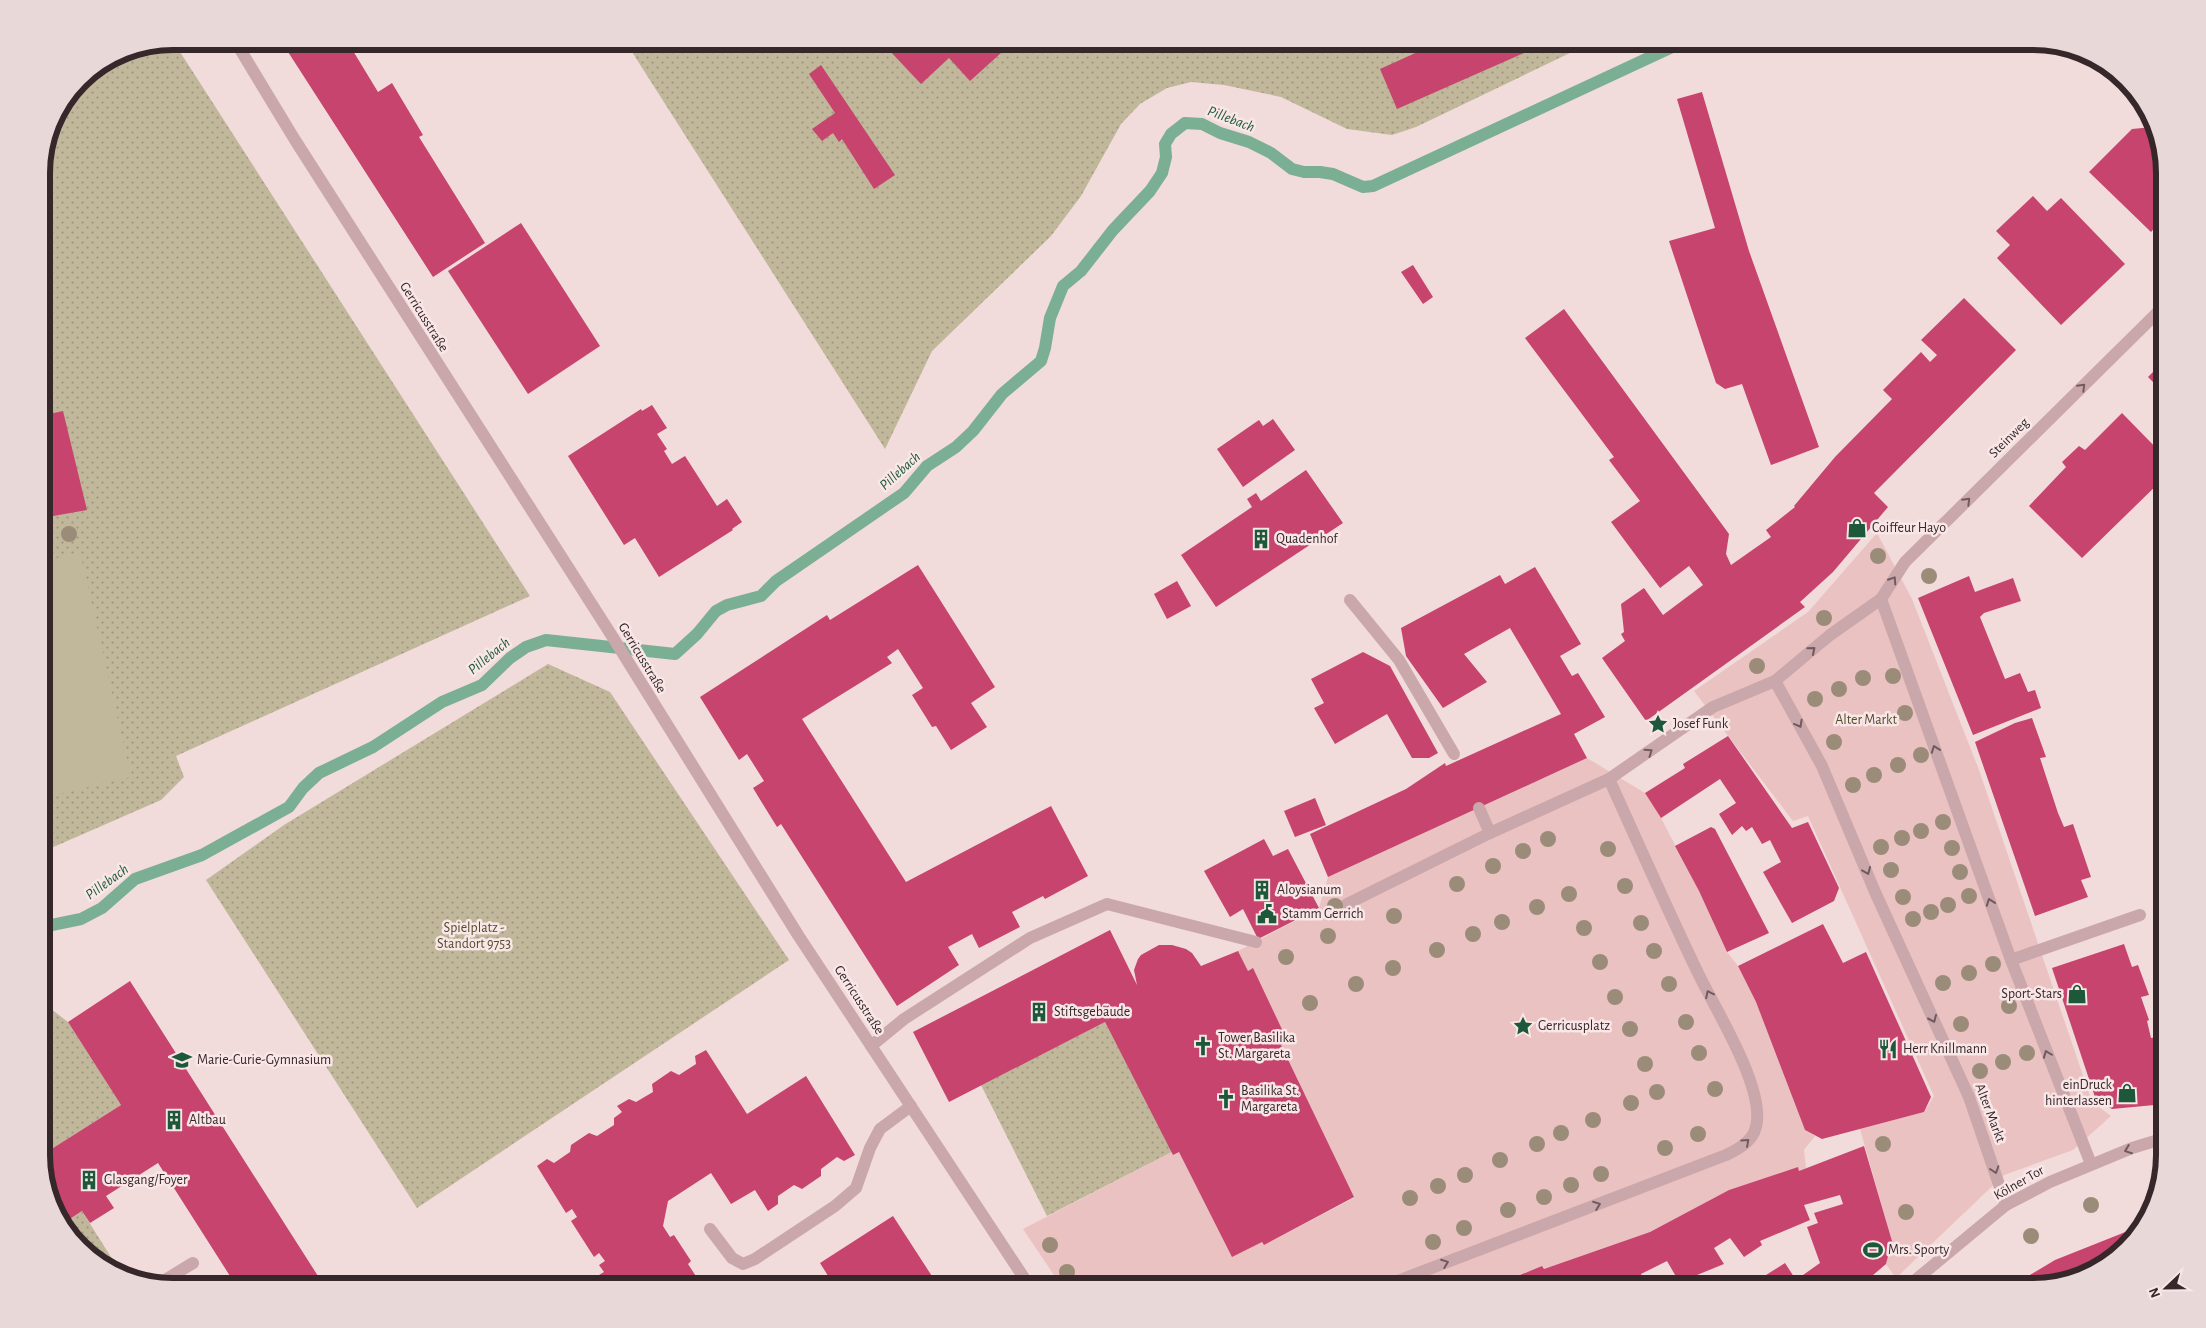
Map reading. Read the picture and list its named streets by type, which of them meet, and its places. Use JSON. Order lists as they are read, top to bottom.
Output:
{
  "streets": {
    "street": [
      "Gerricusstraße",
      "Steinweg",
      "Alter Markt",
      "Kölner Tor"
    ]
  },
  "crossings": [
    ["Alter Markt", "Kölner Tor"]
  ],
  "one_way": ["Steinweg"],
  "water": ["Pillebach"],
  "parks": ["Alter Markt", "Spielplatz - Standort 9753"],
  "places": {
    "shop": ["Coiffeur Hayo", "Sport-Stars", "einDruck hinterlassen"],
    "building": [
      "Quadenhof",
      "Aloysianum",
      "Stiftsgebäude",
      "Altbau",
      "Glasgang/Foyer"
    ],
    "place": ["Josef Funk", "Gerricusplatz"],
    "public building": ["Stamm Gerrich"],
    "church": ["Tower Basilika St. Margareta", "Basilika St. Margareta"],
    "restaurant": ["Herr Knillmann"],
    "school or university": ["Marie-Curie-Gymnasium"],
    "sports": ["Mrs. Sporty"]
  },
  "north": "left"
}
